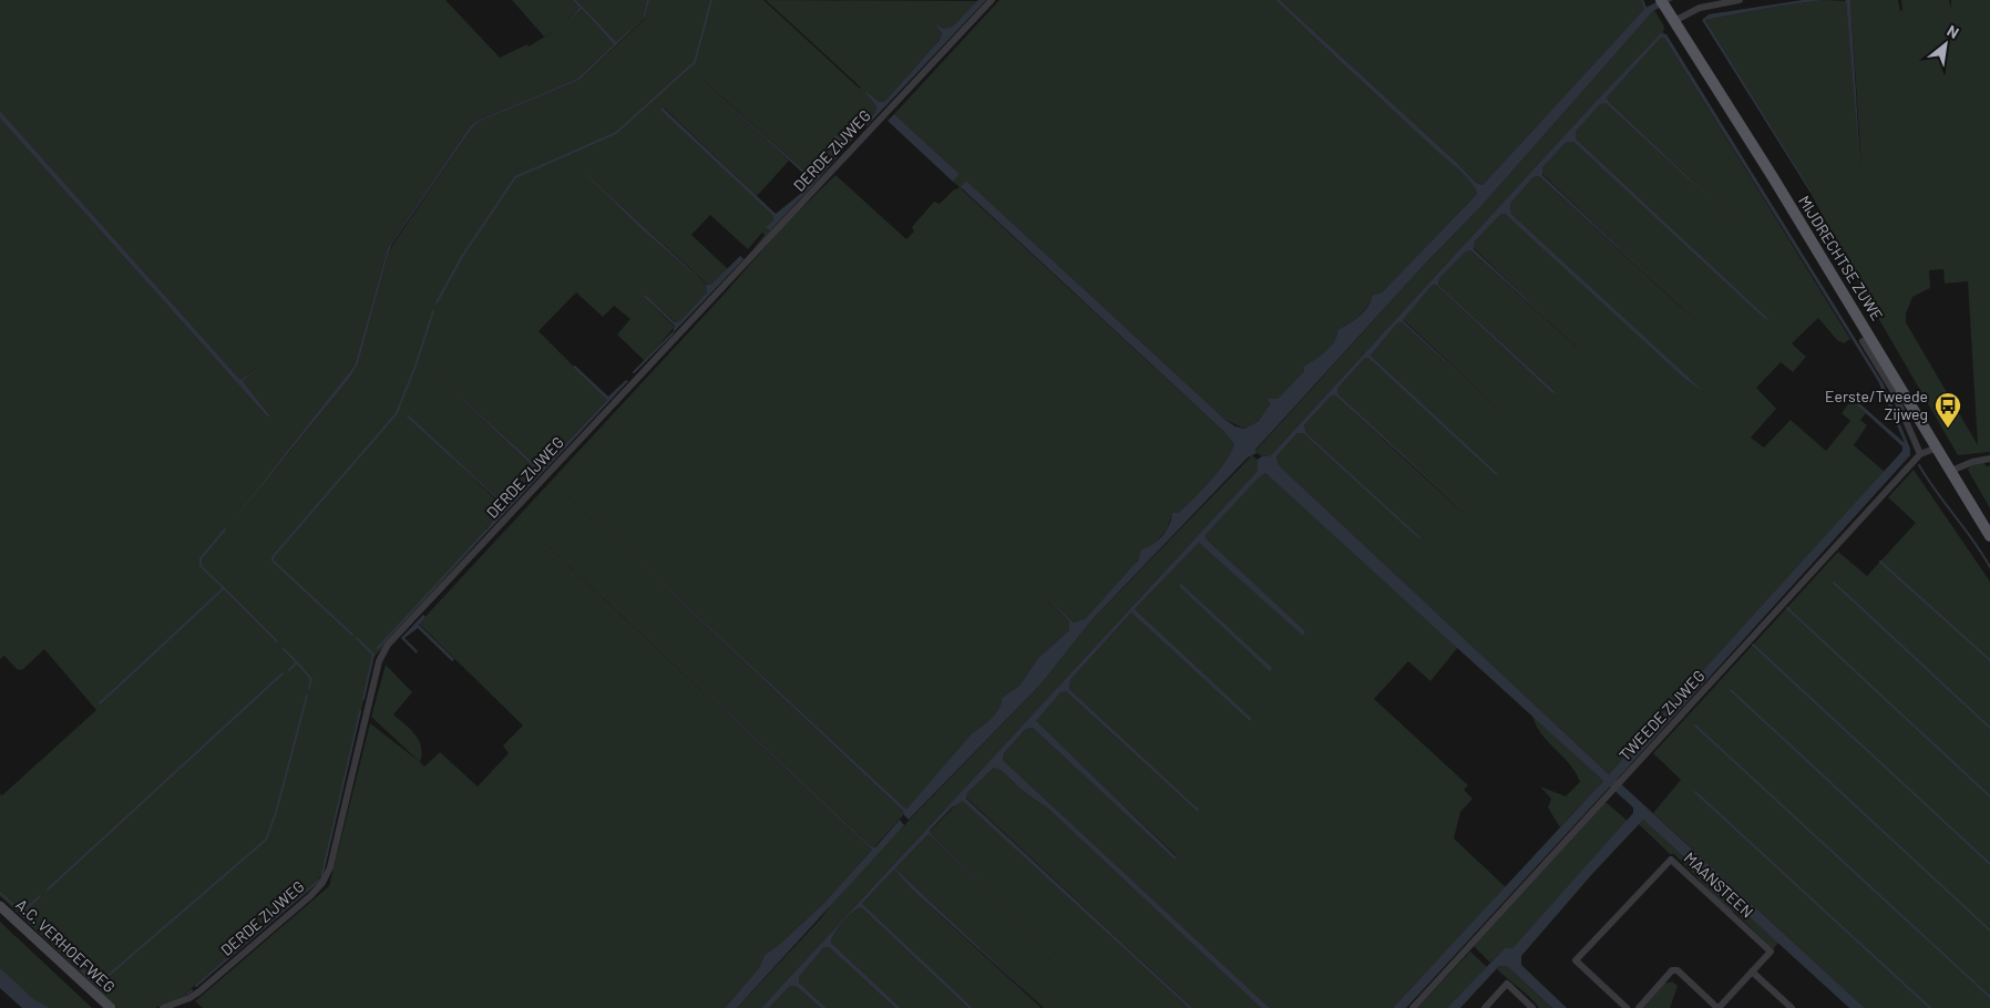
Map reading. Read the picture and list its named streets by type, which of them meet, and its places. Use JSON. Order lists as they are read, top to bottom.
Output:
{
  "streets": {
    "main road": ["MIJDRECHTSE ZUWE"],
    "street": [
      "DERDE ZIJWEG",
      "TWEEDE ZIJWEG",
      "MAANSTEEN",
      "A.C. VERHOEFWEG"
    ]
  },
  "crossings": [
    ["MIJDRECHTSE ZUWE", "TWEEDE ZIJWEG"]
  ],
  "places": {
    "bus stop": ["Eerste/Tweede Zijweg"]
  },
  "north": "top right"
}
